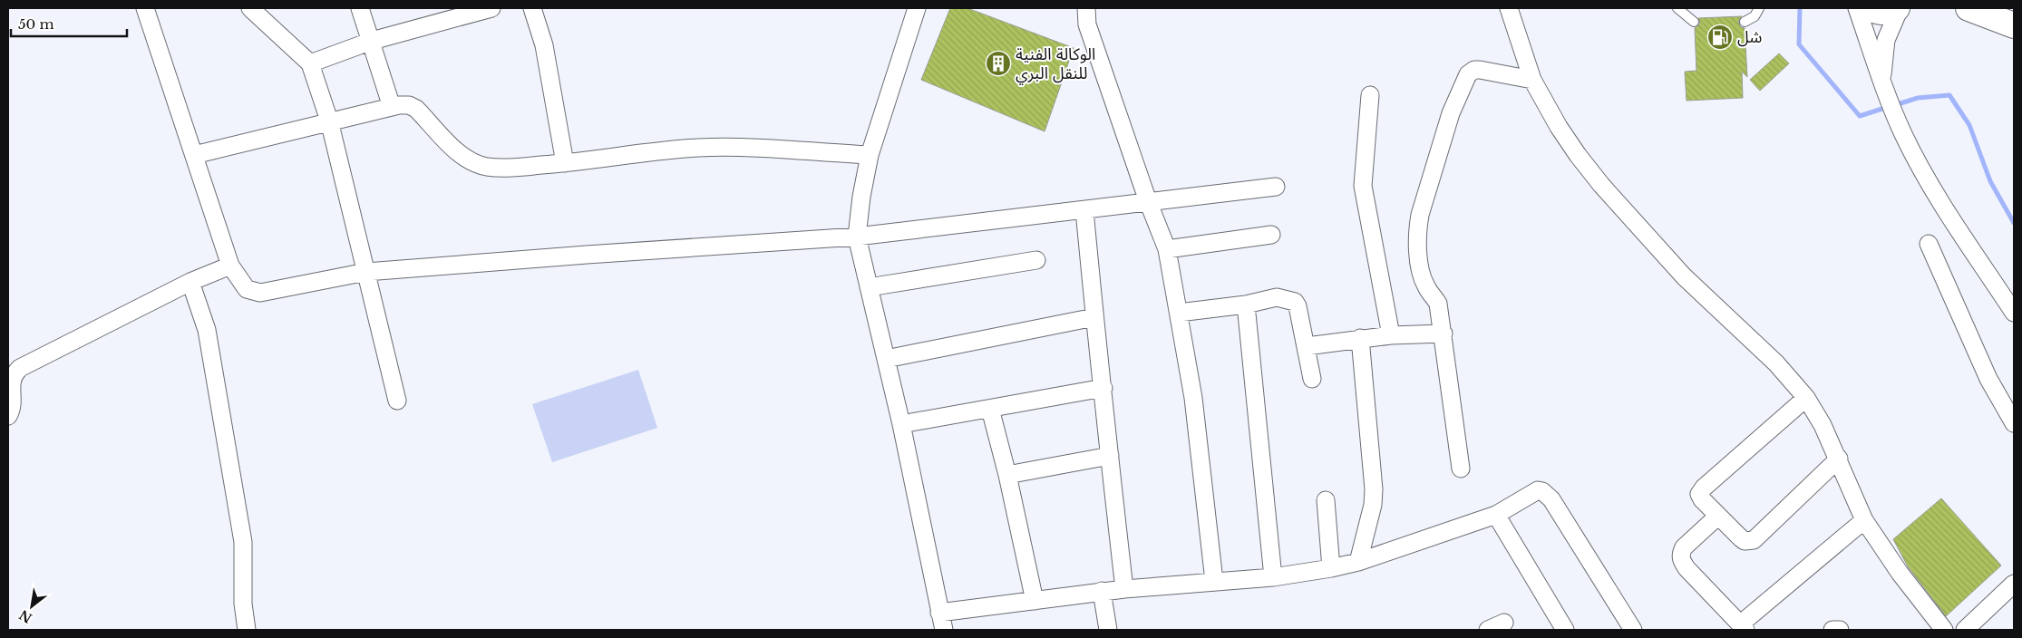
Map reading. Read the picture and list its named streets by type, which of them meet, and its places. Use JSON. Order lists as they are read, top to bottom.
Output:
{
  "places": {
    "fuel station": ["شل"],
    "building": ["الوكالة الفنية للنقل البري"]
  },
  "scale_bar": "50 m",
  "north": "bottom left"
}
